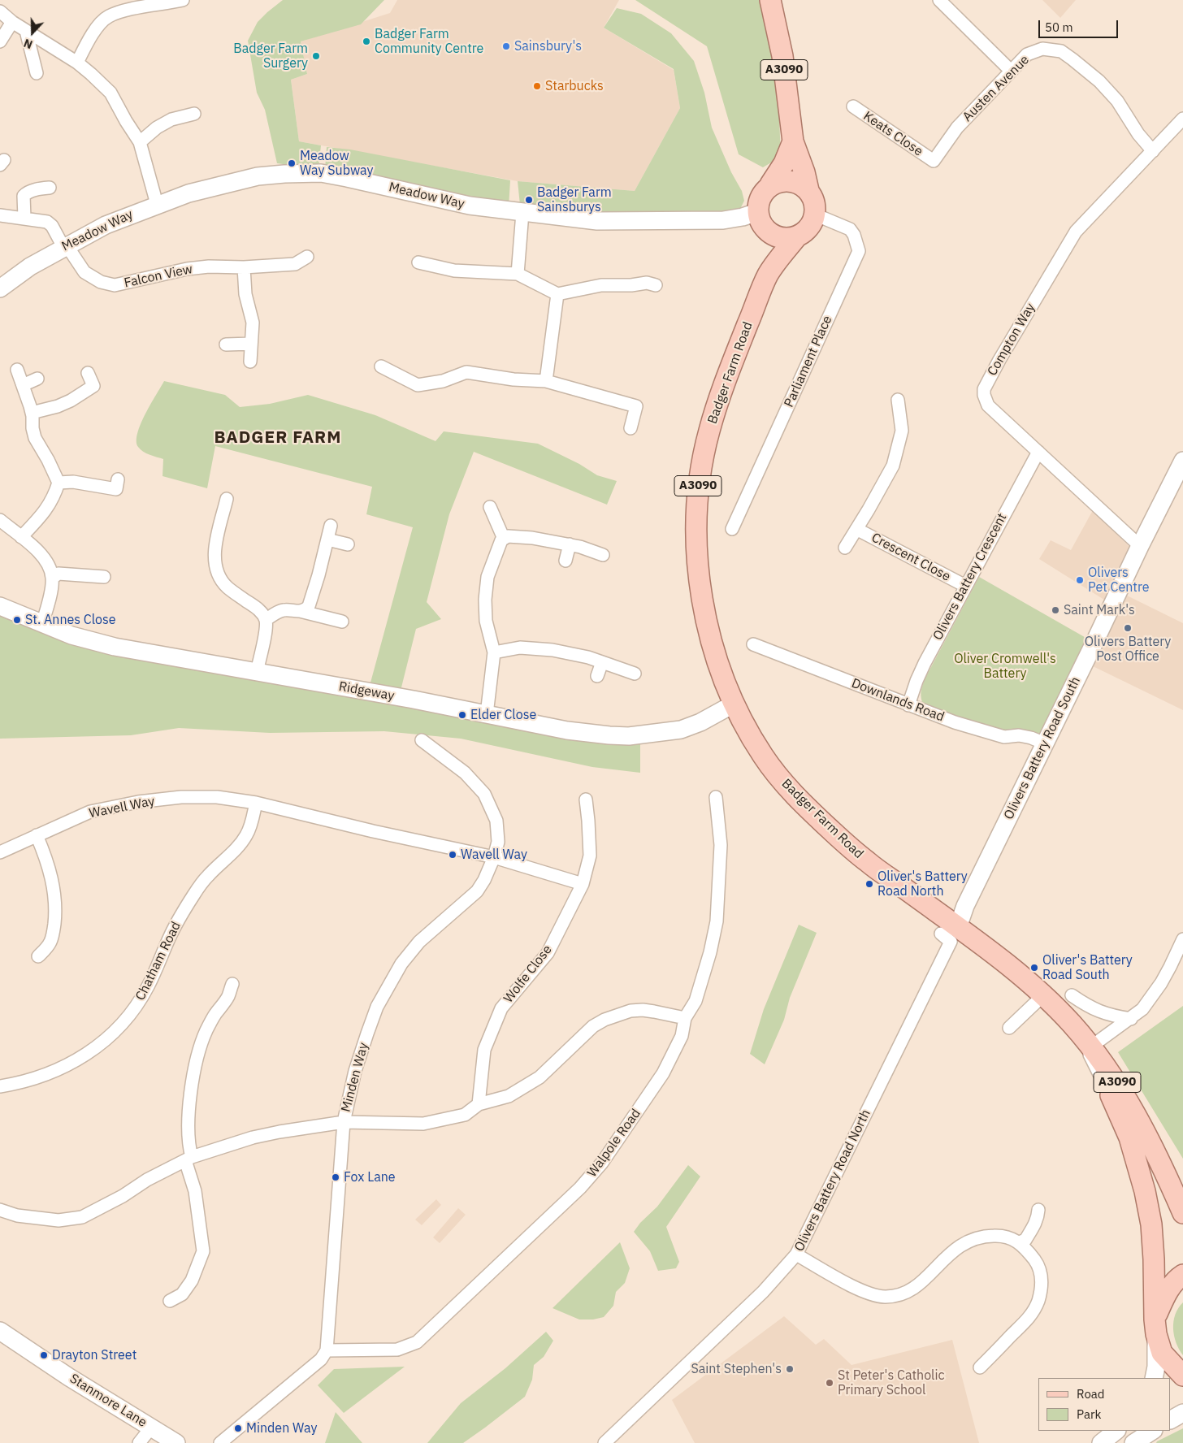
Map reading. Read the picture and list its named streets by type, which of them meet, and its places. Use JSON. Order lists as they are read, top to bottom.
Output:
{
  "streets": {
    "main road": ["A3090", "Badger Farm Road"],
    "street": [
      "Austen Avenue",
      "Keats Close",
      "Meadow Way",
      "Falcon View",
      "Compton Way",
      "Parliament Place",
      "Crescent Close",
      "Olivers Battery Crescent",
      "Ridgeway",
      "Downlands Road",
      "Olivers Battery Road South",
      "Wavell Way",
      "Chatham Road",
      "Wolfe Close",
      "Minden Way",
      "Walpole Road",
      "Olivers Battery Road North",
      "Stanmore Lane"
    ]
  },
  "crossings": [
    ["A3090", "Meadow Way"],
    ["A3090", "Parliament Place"],
    ["A3090", "Badger Farm Road"],
    ["Austen Avenue", "Keats Close"],
    ["Austen Avenue", "Compton Way"],
    ["Meadow Way", "Falcon View"],
    ["Meadow Way", "Parliament Place"],
    ["Meadow Way", "Badger Farm Road"],
    ["Compton Way", "Olivers Battery Crescent"],
    ["Compton Way", "Olivers Battery Road South"],
    ["Parliament Place", "Badger Farm Road"],
    ["Badger Farm Road", "Ridgeway"],
    ["Badger Farm Road", "Olivers Battery Road South"],
    ["Badger Farm Road", "Olivers Battery Road North"],
    ["Crescent Close", "Olivers Battery Crescent"],
    ["Olivers Battery Crescent", "Downlands Road"],
    ["Downlands Road", "Olivers Battery Road South"],
    ["Olivers Battery Road South", "Olivers Battery Road North"],
    ["Wavell Way", "Chatham Road"],
    ["Wavell Way", "Wolfe Close"],
    ["Wavell Way", "Minden Way"],
    ["Minden Way", "Walpole Road"]
  ],
  "districts": ["BADGER FARM"],
  "parks": ["Oliver Cromwell's Battery"],
  "places": [
    "Badger Farm Community Centre",
    "Sainsbury's",
    "Badger Farm Surgery",
    "Starbucks",
    "Meadow Way Subway",
    "Badger Farm Sainsburys",
    "Olivers Pet Centre",
    "Saint Mark's",
    "St. Annes Close",
    "Olivers Battery Post Office",
    "Elder Close",
    "Wavell Way",
    "Oliver's Battery Road North",
    "Oliver's Battery Road South",
    "Fox Lane",
    "Drayton Street",
    "Saint Stephen's",
    "St Peter's Catholic Primary School",
    "Minden Way"
  ],
  "legend": ["Road", "Park"],
  "scale_bar": "50 m",
  "north": "bottom"
}
